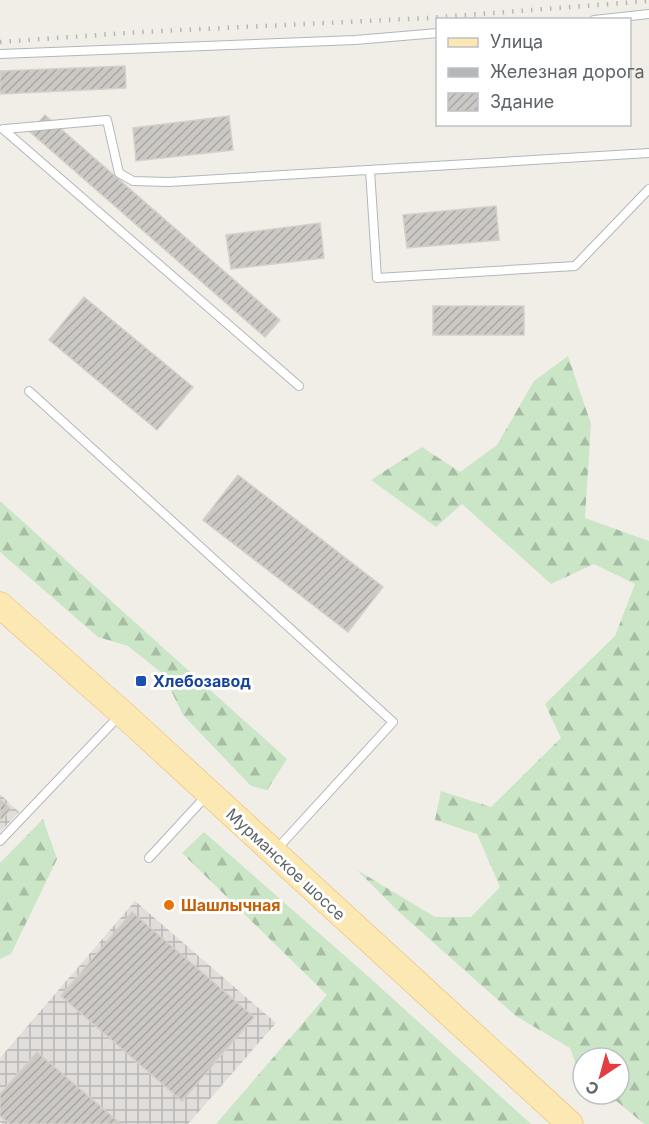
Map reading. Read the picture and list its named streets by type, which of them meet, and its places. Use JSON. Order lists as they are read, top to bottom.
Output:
{
  "streets": {
    "main road": ["Мурманское шоссе"]
  },
  "places": {
    "transit": ["Хлебозавод"],
    "other": ["Шашлычная"]
  },
  "legend": ["Улица", "Железная дорога", "Здание"],
  "north": "bottom left"
}
